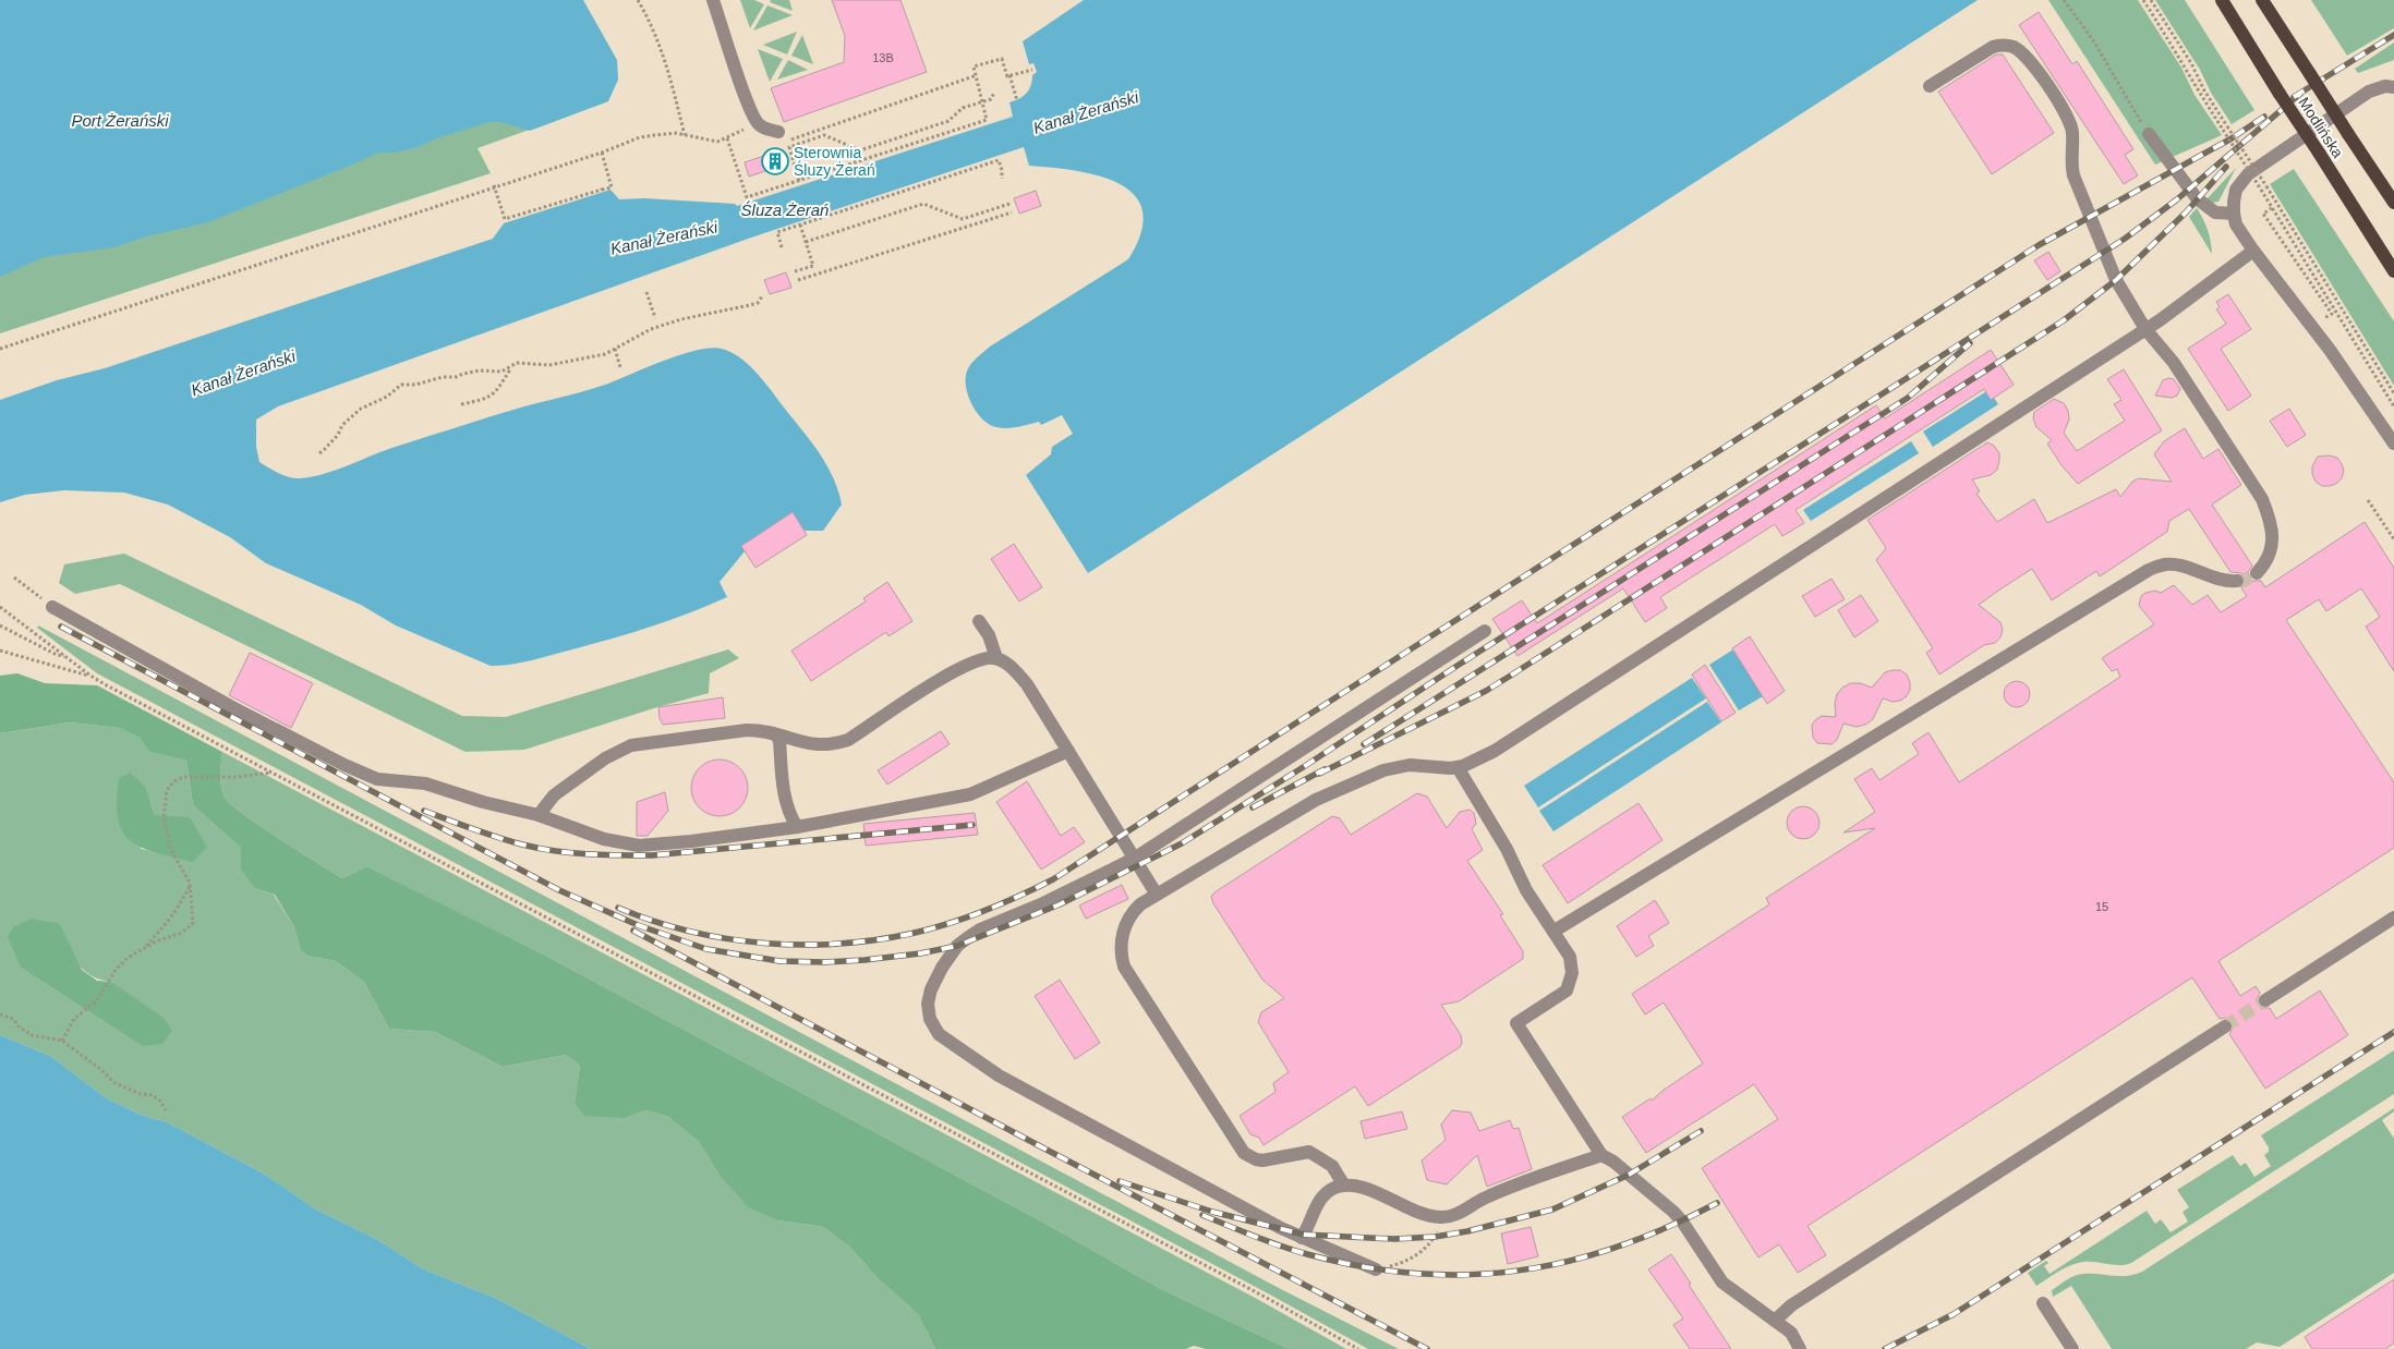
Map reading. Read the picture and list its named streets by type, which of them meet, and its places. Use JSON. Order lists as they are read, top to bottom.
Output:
{
  "streets": {
    "main road": ["Modlińska"]
  },
  "water": ["Kanał Żerański", "Port Żerański", "Śluza Żerań"],
  "places": {
    "building": ["Sterownia Śluzy Żerań"]
  },
  "house_numbers": ["13B", "15"]
}
